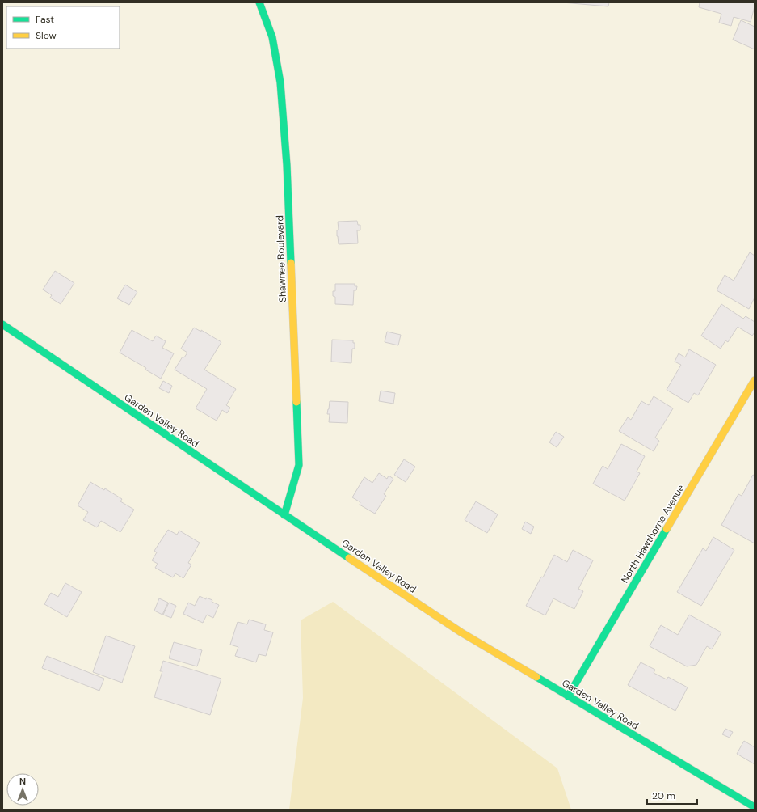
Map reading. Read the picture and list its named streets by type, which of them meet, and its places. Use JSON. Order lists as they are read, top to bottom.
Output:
{
  "streets": {
    "street": ["Shawnee Boulevard", "Garden Valley Road", "North Hawthorne Avenue"]
  },
  "crossings": [
    ["Shawnee Boulevard", "Garden Valley Road"],
    ["Garden Valley Road", "North Hawthorne Avenue"]
  ],
  "legend": ["Fast", "Slow"],
  "scale_bar": "20 m",
  "north": "top"
}
